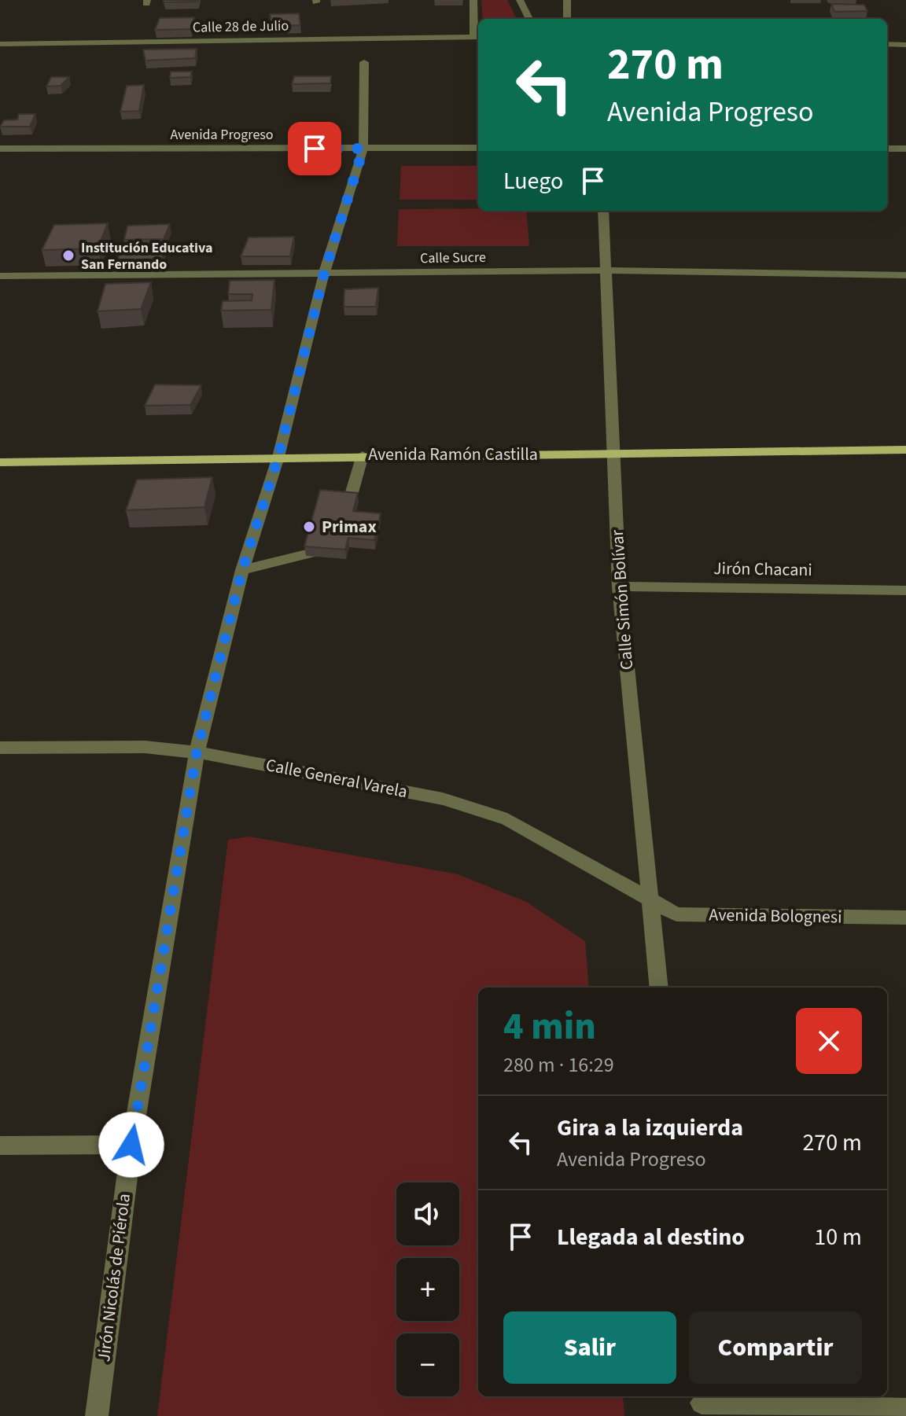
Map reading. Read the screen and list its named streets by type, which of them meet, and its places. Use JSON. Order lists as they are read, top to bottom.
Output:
{
  "streets": {
    "main road": ["Avenida Ramón Castilla"],
    "street": [
      "Calle 28 de Julio",
      "Avenida Progreso",
      "Calle Sucre",
      "Jirón Chacani",
      "Calle Simón Bolívar",
      "Calle General Varela",
      "Avenida Bolognesi",
      "Jirón Nicolás de Piérola"
    ]
  },
  "crossings": [
    ["Avenida Progreso", "Jirón Nicolás de Piérola"],
    ["Calle Sucre", "Calle Simón Bolívar"],
    ["Calle Sucre", "Jirón Nicolás de Piérola"],
    ["Avenida Ramón Castilla", "Calle Simón Bolívar"],
    ["Avenida Ramón Castilla", "Jirón Nicolás de Piérola"],
    ["Jirón Chacani", "Calle Simón Bolívar"],
    ["Calle Simón Bolívar", "Calle General Varela"],
    ["Calle Simón Bolívar", "Avenida Bolognesi"],
    ["Calle General Varela", "Avenida Bolognesi"],
    ["Calle General Varela", "Jirón Nicolás de Piérola"]
  ],
  "places": ["Institución Educativa San Fernando", "Primax"],
  "page": {
    "turn": ["270 m", "Avenida Progreso"],
    "then": "Luego",
    "heading": ["4 min", "280 m · 16:29"],
    "list": [
      {
        "name": "Gira a la izquierda",
        "note": "Avenida Progreso",
        "value": "270 m"
      },
      {
        "name": "Llegada al destino",
        "value": "10 m"
      }
    ],
    "map_buttons": ["+", "−"],
    "buttons": ["Salir", "Compartir"]
  }
}
